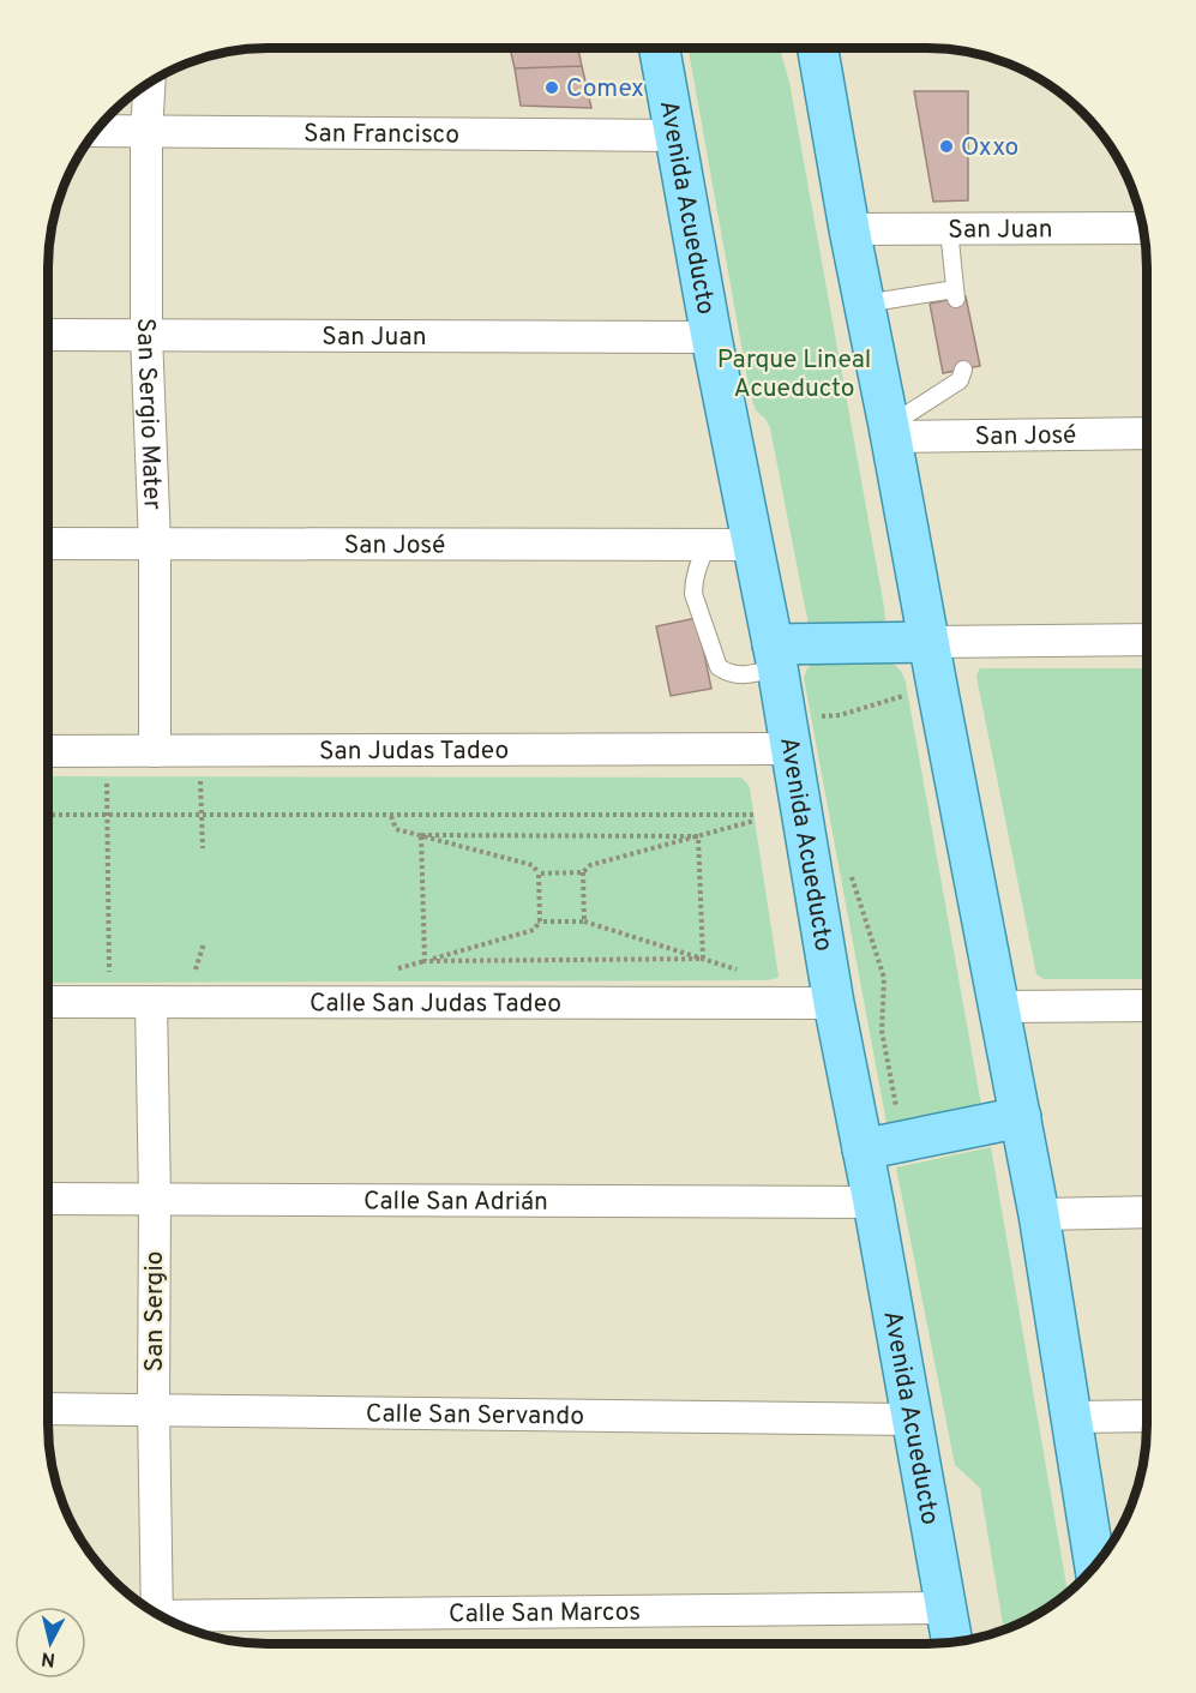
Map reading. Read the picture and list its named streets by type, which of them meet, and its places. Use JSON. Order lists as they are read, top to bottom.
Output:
{
  "streets": {
    "main road": ["Avenida Acueducto"],
    "street": [
      "San Francisco",
      "San Juan",
      "San Sergio Mater",
      "San José",
      "San Judas Tadeo",
      "Calle San Judas Tadeo",
      "Calle San Adrián",
      "San Sergio",
      "Calle San Servando",
      "Calle San Marcos"
    ]
  },
  "crossings": [
    ["San Francisco", "Avenida Acueducto"],
    ["San Francisco", "San Sergio Mater"],
    ["Avenida Acueducto", "San Juan"],
    ["Avenida Acueducto", "San José"],
    ["Avenida Acueducto", "San Judas Tadeo"],
    ["Avenida Acueducto", "Calle San Judas Tadeo"],
    ["Avenida Acueducto", "Calle San Adrián"],
    ["Avenida Acueducto", "Calle San Servando"],
    ["Avenida Acueducto", "Calle San Marcos"],
    ["San Juan", "San Sergio Mater"],
    ["San Sergio Mater", "San José"],
    ["San Sergio Mater", "San Judas Tadeo"],
    ["Calle San Judas Tadeo", "San Sergio"],
    ["Calle San Adrián", "San Sergio"],
    ["San Sergio", "Calle San Servando"]
  ],
  "parks": ["Parque Lineal Acueducto"],
  "places": ["Comex", "Oxxo"],
  "north": "bottom"
}
